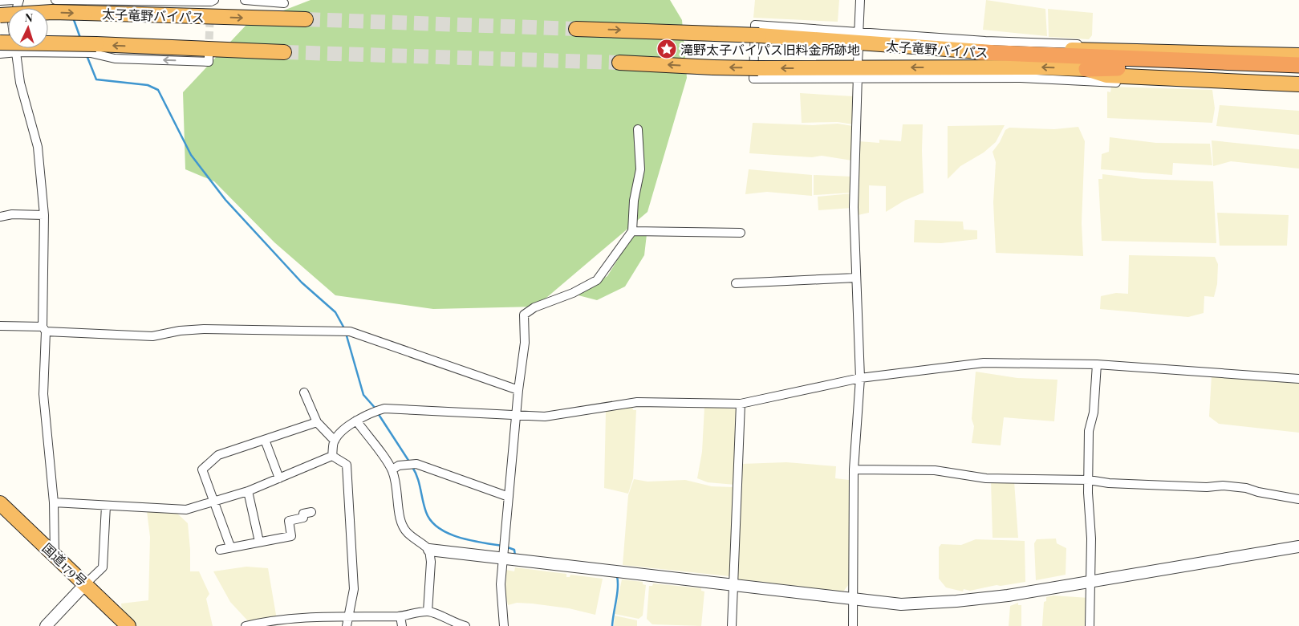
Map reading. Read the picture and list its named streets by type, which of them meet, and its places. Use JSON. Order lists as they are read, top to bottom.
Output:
{
  "streets": {
    "highway": ["太子竜野バイパス", "国道179号"]
  },
  "places": {
    "place": ["滝野太子バイパス旧料金所跡地"]
  },
  "north": "top"
}
